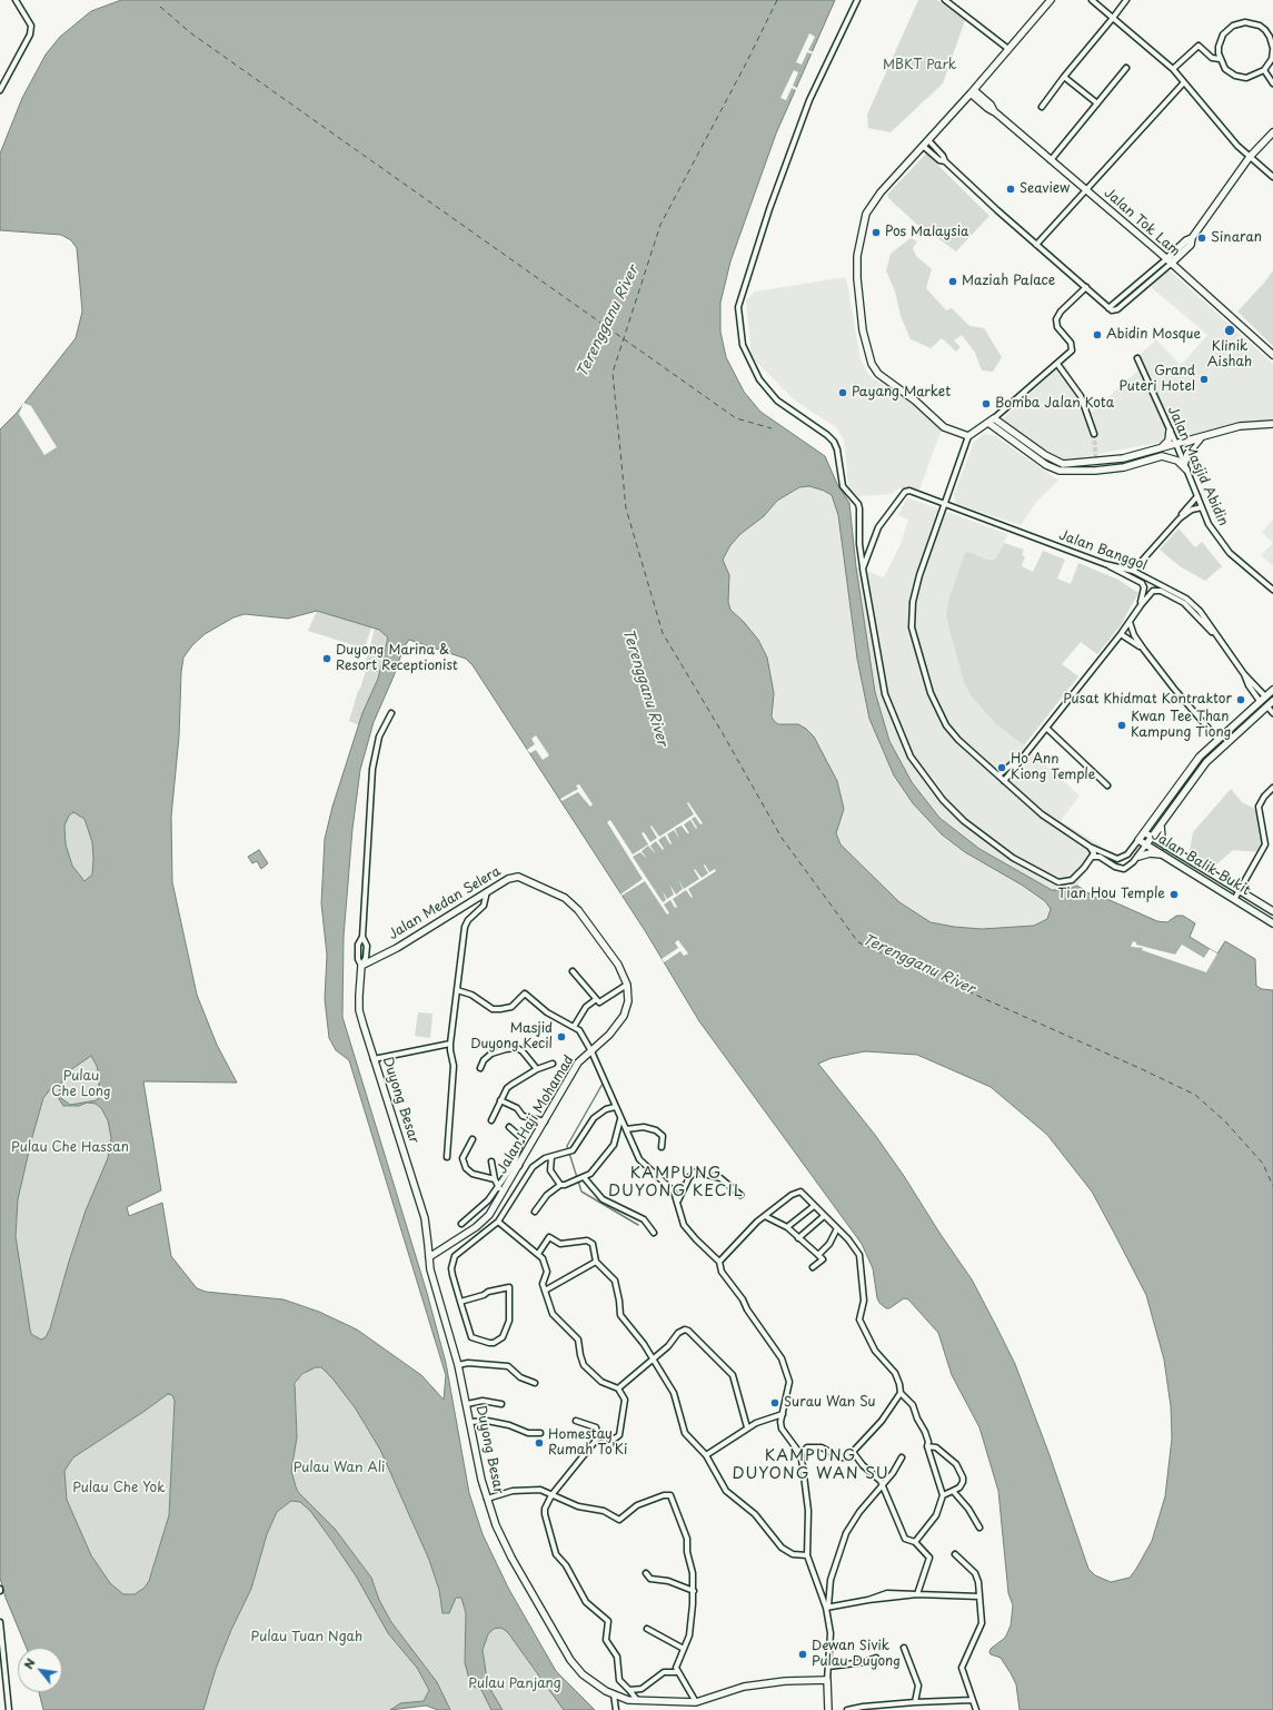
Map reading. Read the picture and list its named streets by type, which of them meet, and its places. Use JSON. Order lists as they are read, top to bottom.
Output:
{
  "streets": {
    "street": [
      "Jalan Tok Lam",
      "Jalan Masjid Abidin",
      "Jalan Banggol",
      "Jalan Balik Bukit",
      "Jalan Medan Selera",
      "Duyong Besar",
      "Jalan Haji Mohamad"
    ]
  },
  "crossings": [
    ["Jalan Medan Selera", "Duyong Besar"],
    ["Jalan Medan Selera", "Jalan Haji Mohamad"],
    ["Duyong Besar", "Jalan Haji Mohamad"]
  ],
  "districts": ["KAMPUNG DUYONG KECIL", "KAMPUNG DUYONG WAN SU"],
  "water": ["Terengganu River"],
  "parks": [
    "MBKT Park",
    "Pulau Che Long",
    "Pulau Che Hassan",
    "Pulau Wan Ali",
    "Pulau Che Yok",
    "Pulau Tuan Ngah",
    "Pulau Panjang"
  ],
  "places": [
    "Seaview",
    "Pos Malaysia",
    "Sinaran",
    "Maziah Palace",
    "Klinik Aishah",
    "Abidin Mosque",
    "Grand Puteri Hotel",
    "Payang Market",
    "Bomba Jalan Kota",
    "Duyong Marina & Resort Receptionist",
    "Pusat Khidmat Kontraktor",
    "Kwan Tee Than Kampung Tiong",
    "Ho Ann Kiong Temple",
    "Tian Hou Temple",
    "Masjid Duyong Kecil",
    "Surau Wan Su",
    "Homestay Rumah To’Ki",
    "Dewan Sivik Pulau Duyong"
  ],
  "north": "top left"
}
